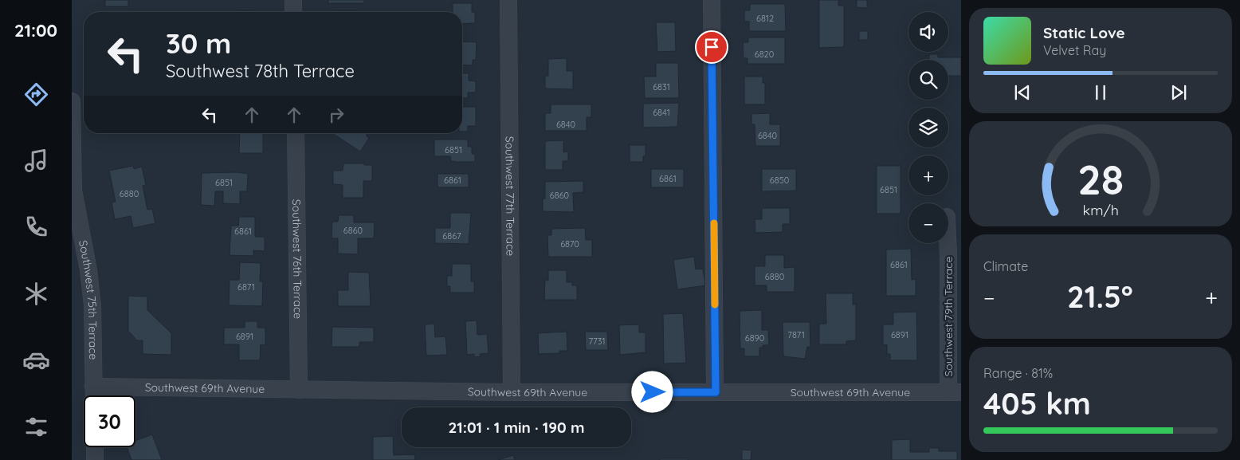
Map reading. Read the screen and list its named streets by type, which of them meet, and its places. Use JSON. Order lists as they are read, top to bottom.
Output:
{
  "streets": {
    "street": [
      "Southwest 77th Terrace",
      "Southwest 76th Terrace",
      "Southwest 75th Terrace",
      "Southwest 79th Terrace",
      "Southwest 69th Avenue"
    ]
  },
  "crossings": [
    ["Southwest 77th Terrace", "Southwest 69th Avenue"],
    ["Southwest 76th Terrace", "Southwest 69th Avenue"],
    ["Southwest 75th Terrace", "Southwest 69th Avenue"],
    ["Southwest 79th Terrace", "Southwest 69th Avenue"]
  ],
  "house_numbers": [
    "6812",
    "6820",
    "6831",
    "6841",
    "6840",
    "6840",
    "6851",
    "6861",
    "6861",
    "6850",
    "6851",
    "6851",
    "6880",
    "6860",
    "6860",
    "6861",
    "6867",
    "6870",
    "6861",
    "6880",
    "6871",
    "7871",
    "6891",
    "6891",
    "6890",
    "7731"
  ],
  "page": {
    "tabs": "21:00",
    "map_buttons": ["+", "−"],
    "turn": ["30 m", "Southwest 78th Terrace"],
    "song": ["Static Love", "Velvet Ray"],
    "tile": [
      "Climate",
      ["Range · 81%", "405 km"]
    ],
    "heat": ["−", "21.5°", "+"],
    "limit": "30",
    "trip": "21:01 · 1 min · 190 m",
    "gauge": ["28", "km/h"]
  }
}
